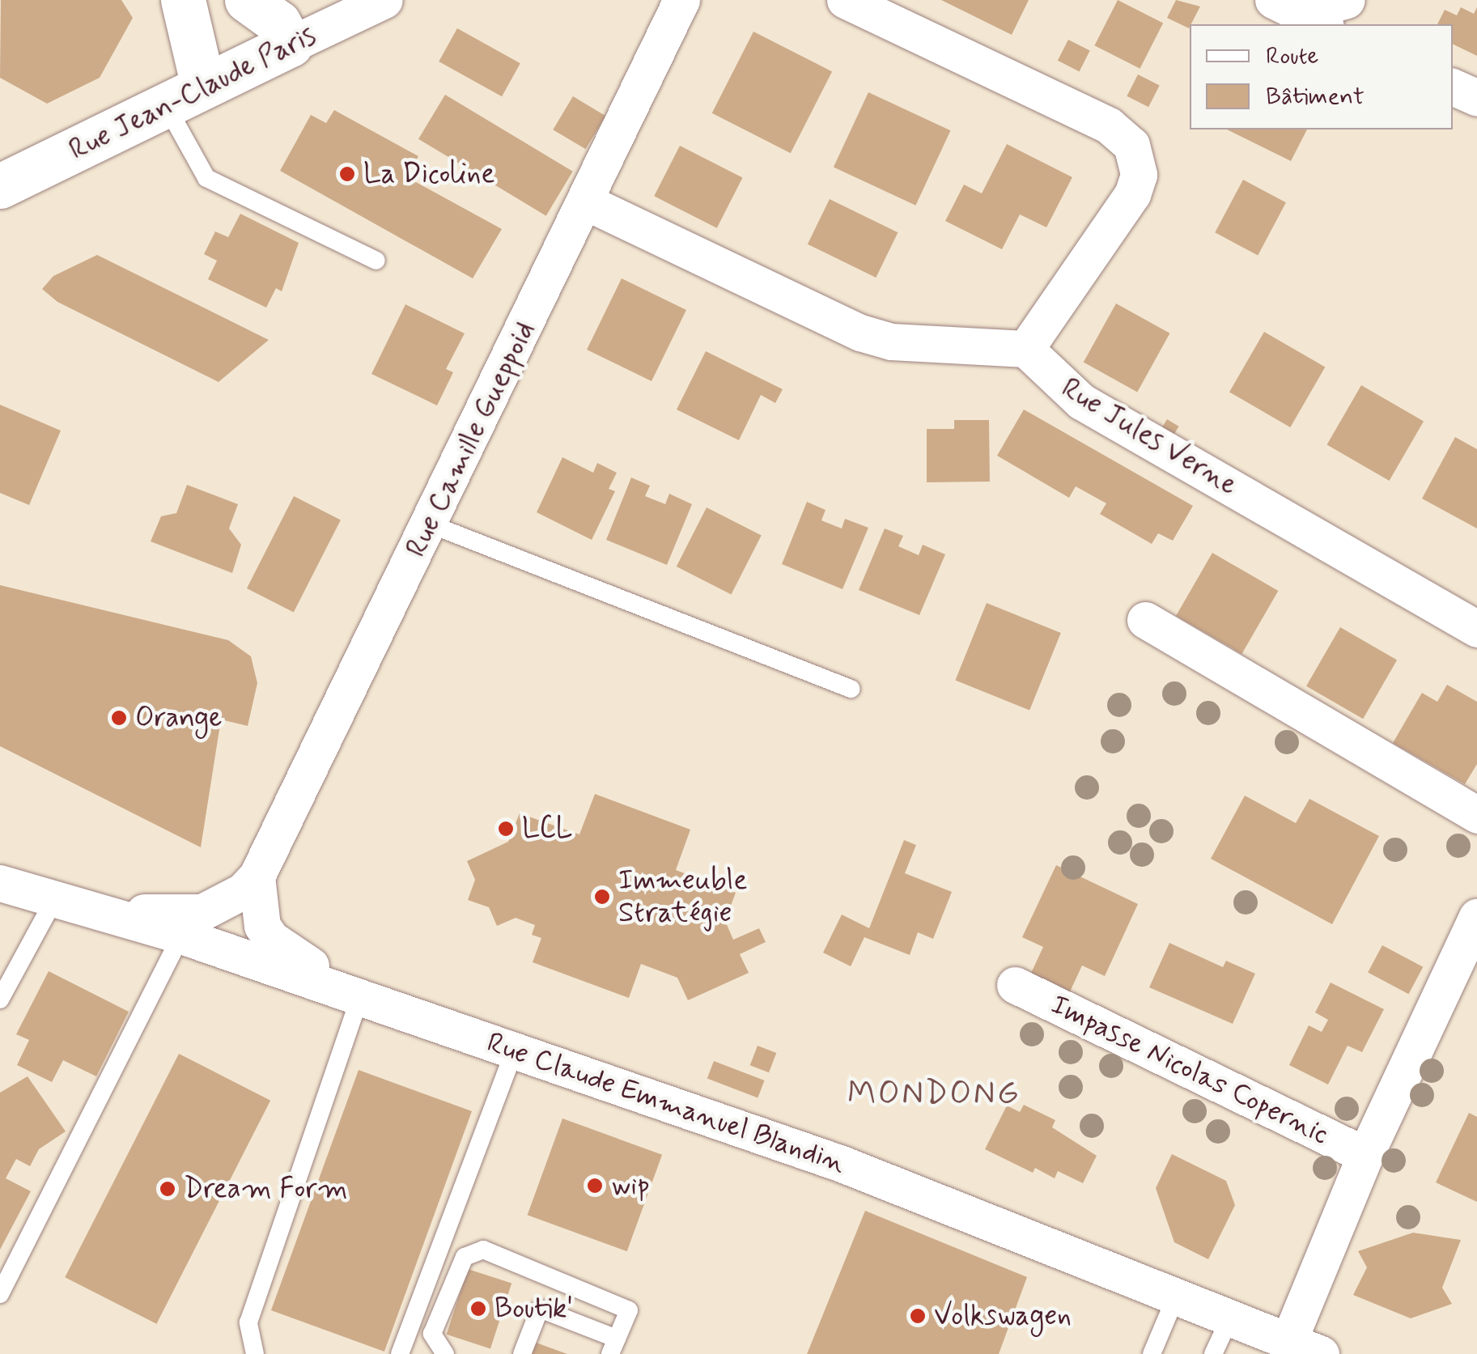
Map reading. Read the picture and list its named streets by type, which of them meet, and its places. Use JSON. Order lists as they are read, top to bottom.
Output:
{
  "streets": {
    "street": [
      "Rue Jean-Claude Paris",
      "Rue Jules Verne",
      "Rue Camille Gueppoid",
      "Impasse Nicolas Copernic",
      "Rue Claude Emmanuel Blandin"
    ]
  },
  "crossings": [
    ["Rue Camille Gueppoid", "Rue Claude Emmanuel Blandin"]
  ],
  "districts": ["MONDONG"],
  "places": [
    "La Dicoline",
    "Orange",
    "LCL",
    "Immeuble Stratégie",
    "wip",
    "Dream Form",
    "Boutik'",
    "Volkswagen"
  ],
  "legend": ["Route", "Bâtiment"]
}
